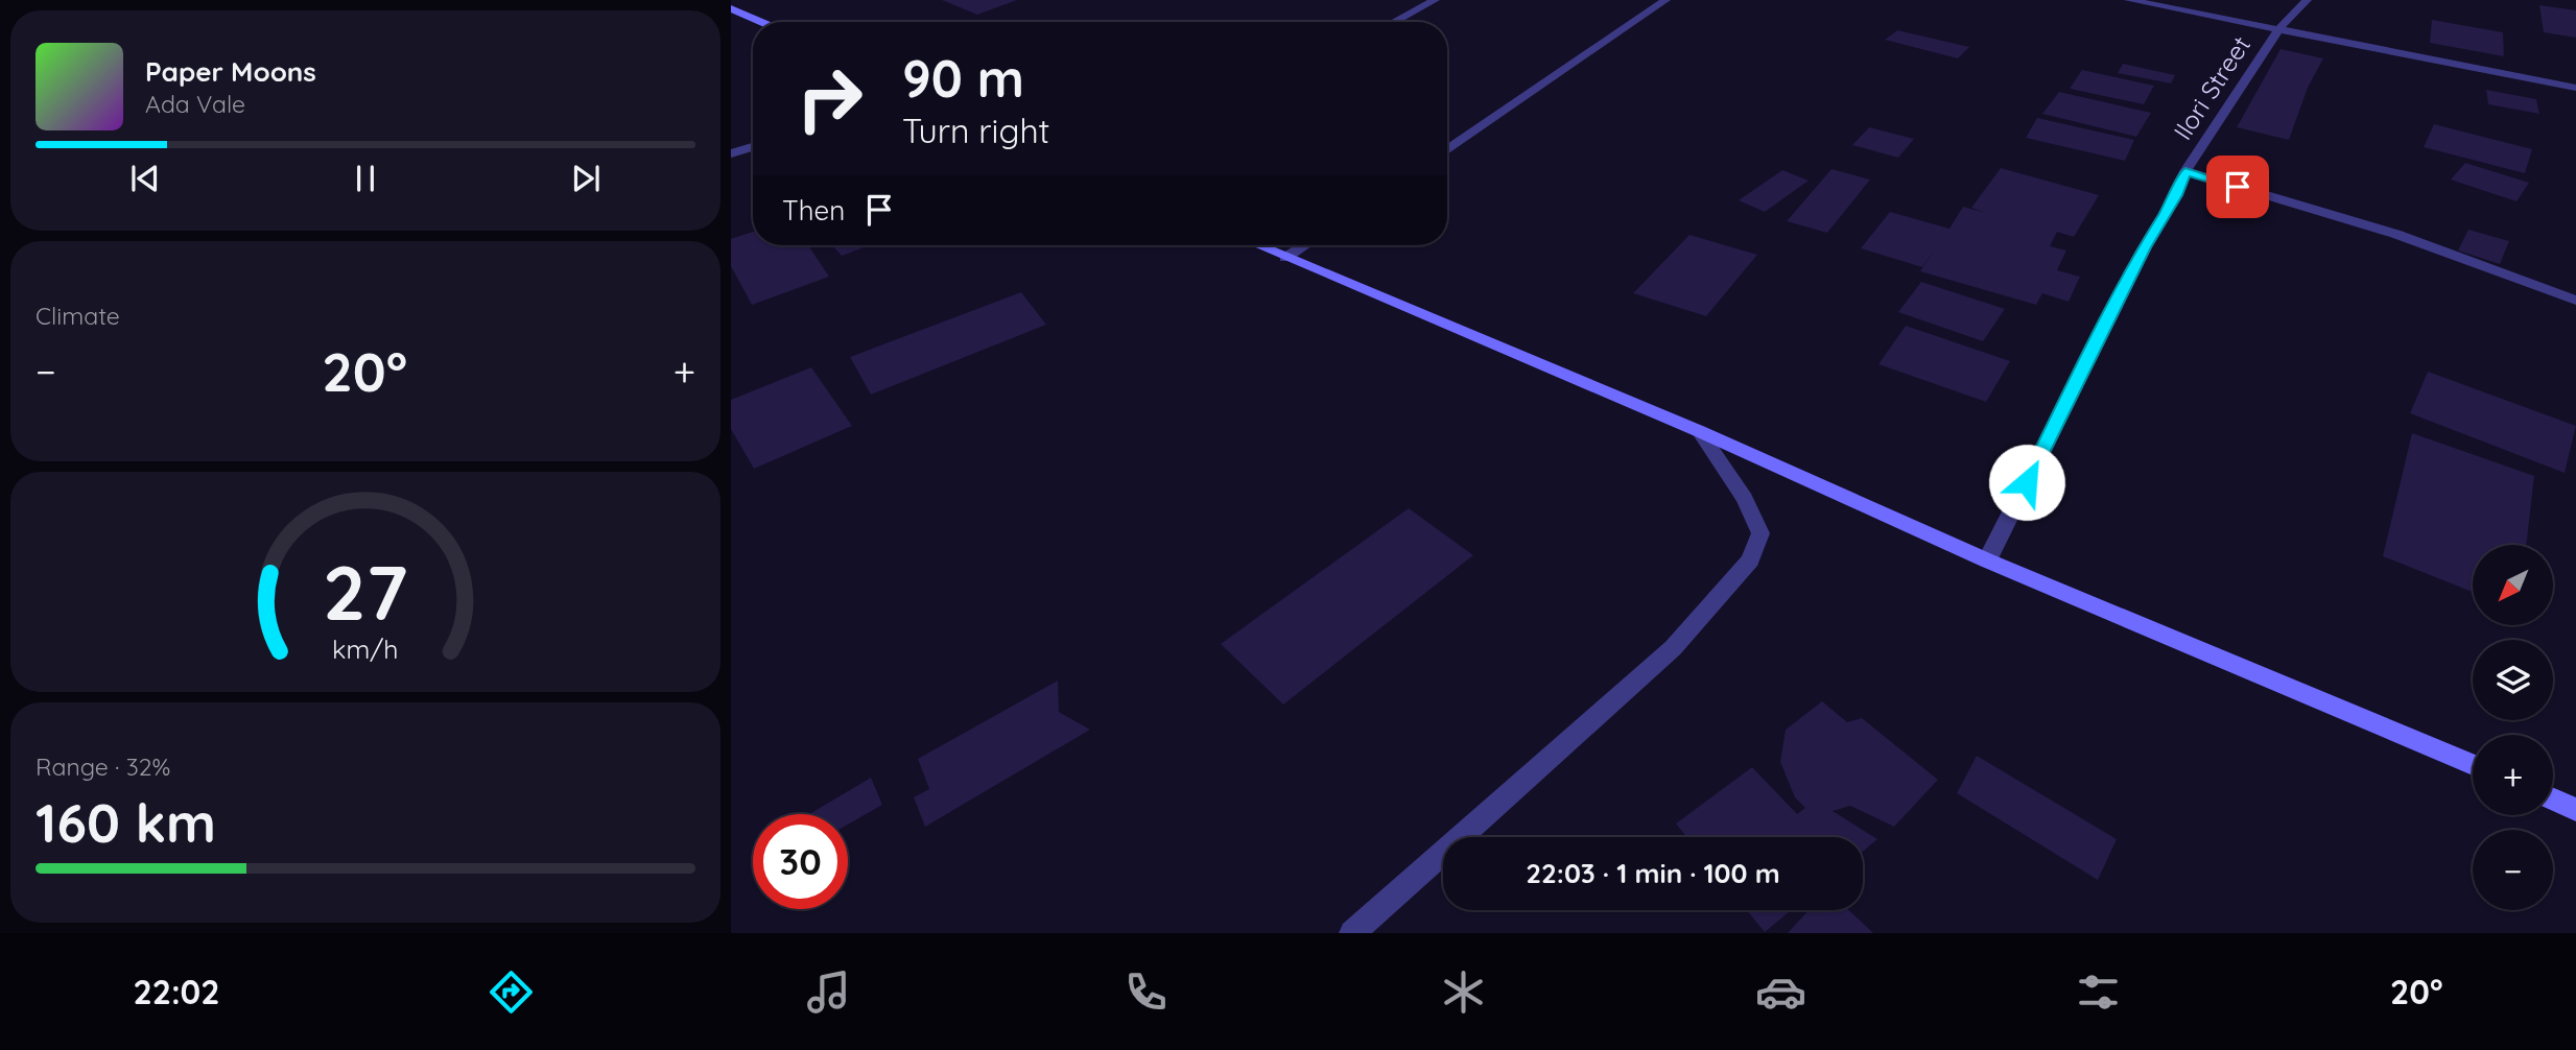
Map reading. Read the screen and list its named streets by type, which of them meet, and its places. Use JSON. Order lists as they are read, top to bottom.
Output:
{
  "streets": {
    "street": ["Ilori Street"]
  },
  "north": "bottom left",
  "page": {
    "turn": ["90 m", "Turn right"],
    "song": ["Paper Moons", "Ada Vale"],
    "then": "Then",
    "tile": [
      "Climate",
      ["Range · 32%", "160 km"]
    ],
    "heat": ["−", "20°", "+"],
    "map_buttons": ["+", "−"],
    "limit": "30",
    "trip": "22:03 · 1 min · 100 m",
    "tabs": ["22:02", "20°"],
    "gauge": ["27", "km/h"]
  }
}
